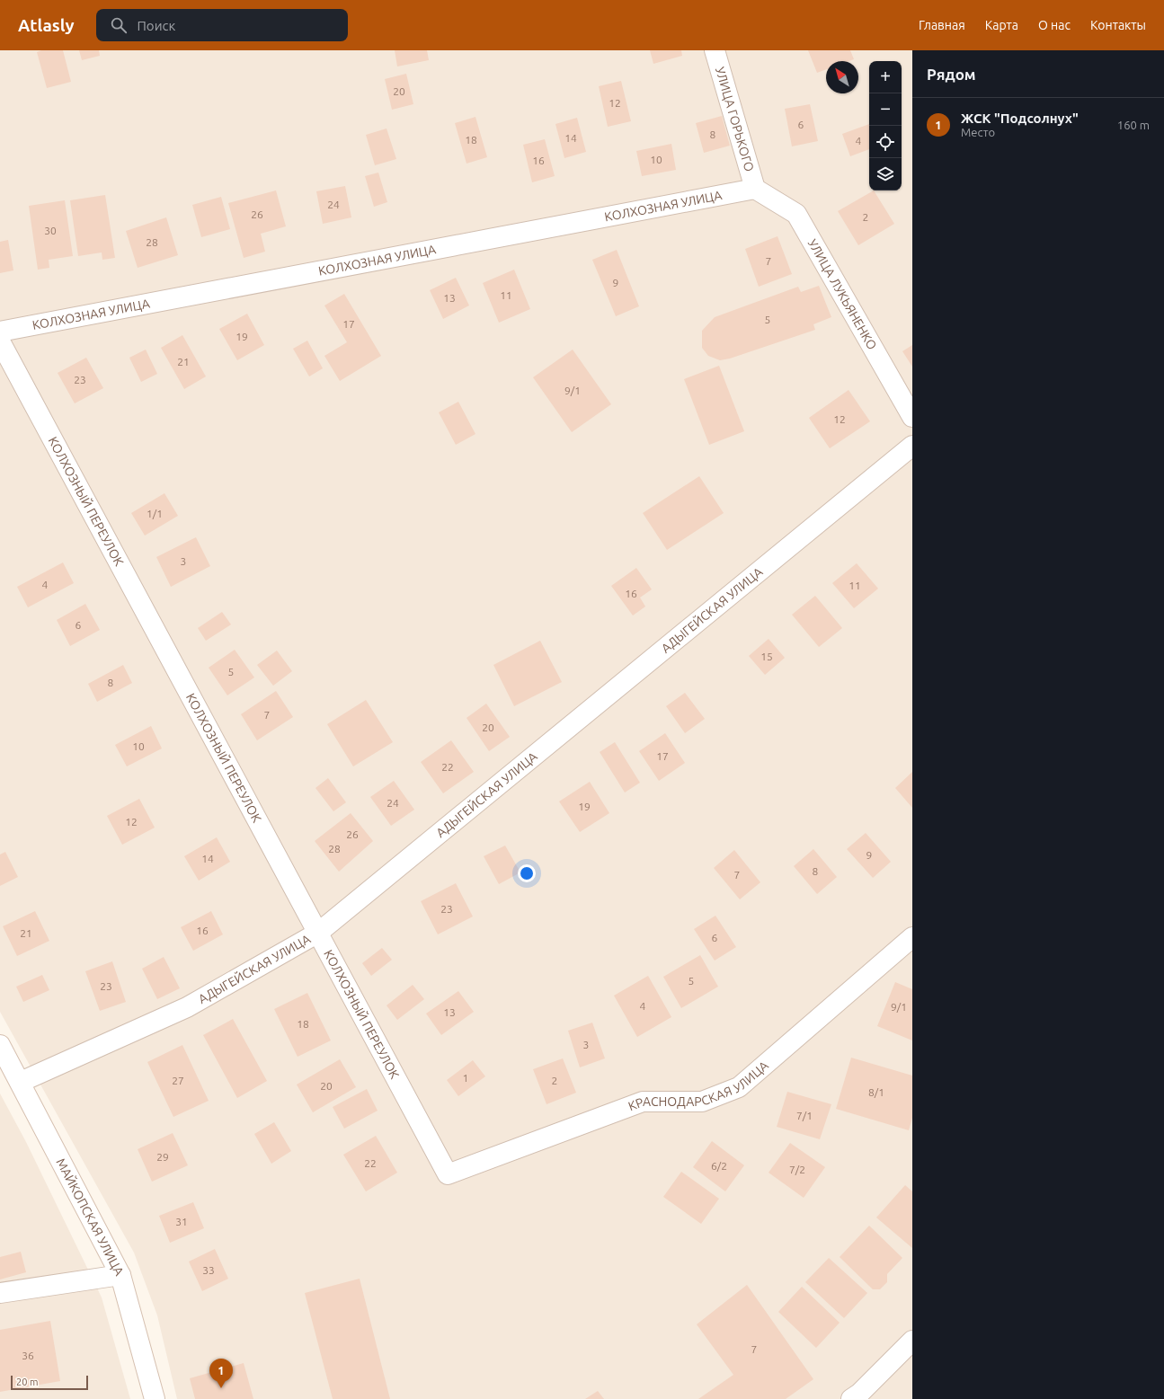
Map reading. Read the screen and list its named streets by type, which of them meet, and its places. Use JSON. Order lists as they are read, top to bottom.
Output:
{
  "streets": {
    "street": [
      "УЛИЦА ГОРЬКОГО",
      "КОЛХОЗНАЯ УЛИЦА",
      "УЛИЦА ЛУКЬЯНЕНКО",
      "КОЛХОЗНЫЙ ПЕРЕУЛОК",
      "АДЫГЕЙСКАЯ УЛИЦА",
      "КРАСНОДАРСКАЯ УЛИЦА",
      "МАЙКОПСКАЯ УЛИЦА"
    ]
  },
  "crossings": [
    ["УЛИЦА ГОРЬКОГО", "КОЛХОЗНАЯ УЛИЦА"],
    ["УЛИЦА ГОРЬКОГО", "УЛИЦА ЛУКЬЯНЕНКО"],
    ["КОЛХОЗНАЯ УЛИЦА", "УЛИЦА ЛУКЬЯНЕНКО"],
    ["КОЛХОЗНЫЙ ПЕРЕУЛОК", "АДЫГЕЙСКАЯ УЛИЦА"],
    ["КОЛХОЗНЫЙ ПЕРЕУЛОК", "КРАСНОДАРСКАЯ УЛИЦА"],
    ["АДЫГЕЙСКАЯ УЛИЦА", "МАЙКОПСКАЯ УЛИЦА"]
  ],
  "house_numbers": [
    "20",
    "12",
    "6",
    "8",
    "14",
    "18",
    "4",
    "10",
    "16",
    "24",
    "26",
    "2",
    "30",
    "28",
    "7",
    "9",
    "11",
    "13",
    "5",
    "17",
    "19",
    "21",
    "23",
    "9/1",
    "12",
    "1/1",
    "3",
    "4",
    "11",
    "16",
    "6",
    "15",
    "5",
    "8",
    "7",
    "20",
    "10",
    "17",
    "22",
    "24",
    "19",
    "12",
    "26",
    "28",
    "9",
    "14",
    "8",
    "7",
    "23",
    "16",
    "21",
    "6",
    "5",
    "23",
    "4",
    "9/1",
    "13",
    "18",
    "3",
    "1",
    "27",
    "2",
    "20",
    "8/1",
    "7/1",
    "29",
    "22",
    "6/2",
    "7/2",
    "31",
    "33",
    "7",
    "36"
  ],
  "scale_bar": "20 m",
  "north": "top left",
  "page": {
    "header": "Atlasly",
    "search": "Поиск",
    "nav": [
      "Главная",
      "Карта",
      "О нас",
      "Контакты"
    ],
    "heading": "Рядом",
    "map_buttons": ["+", "−"],
    "list": [
      {
        "mark": "1",
        "name": "ЖСК \"Подсолнух\"",
        "note": "Место",
        "value": "160 m"
      }
    ],
    "pins": "1",
    "scale": "20 m"
  }
}
